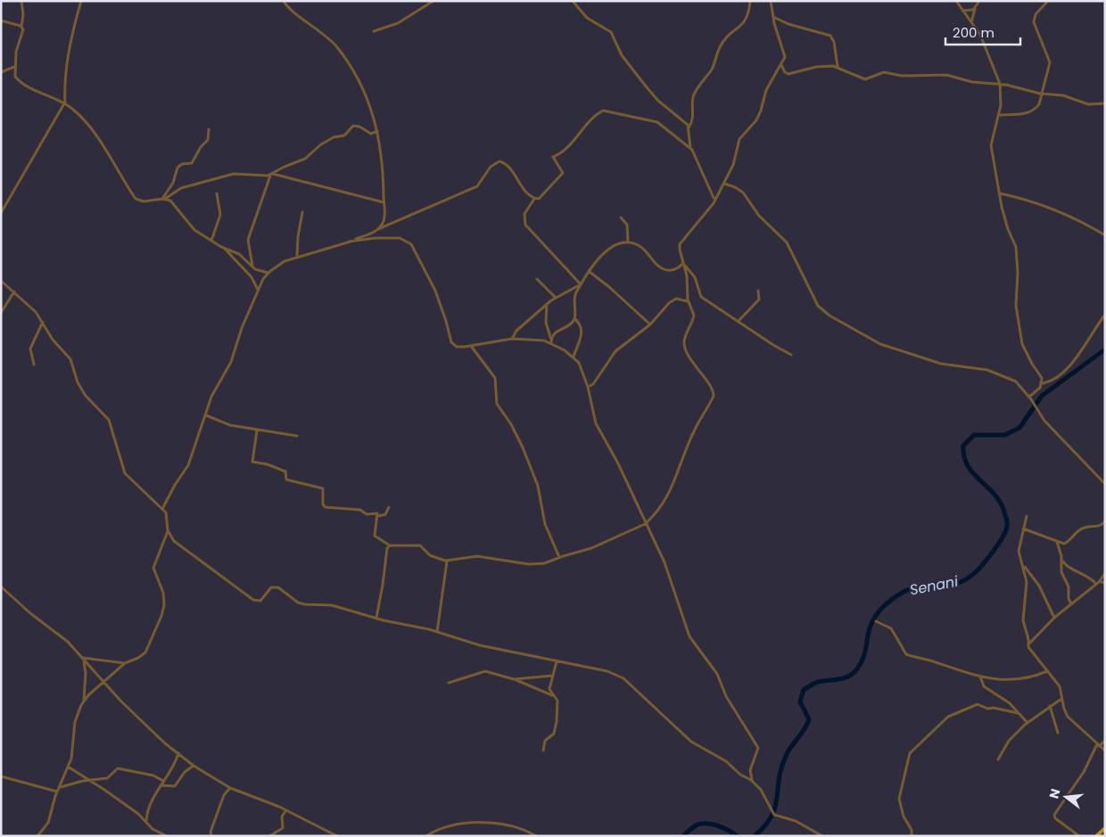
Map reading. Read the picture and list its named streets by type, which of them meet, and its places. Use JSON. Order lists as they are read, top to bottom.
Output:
{
  "water": ["Senani"],
  "scale_bar": "200 m",
  "north": "left"
}
